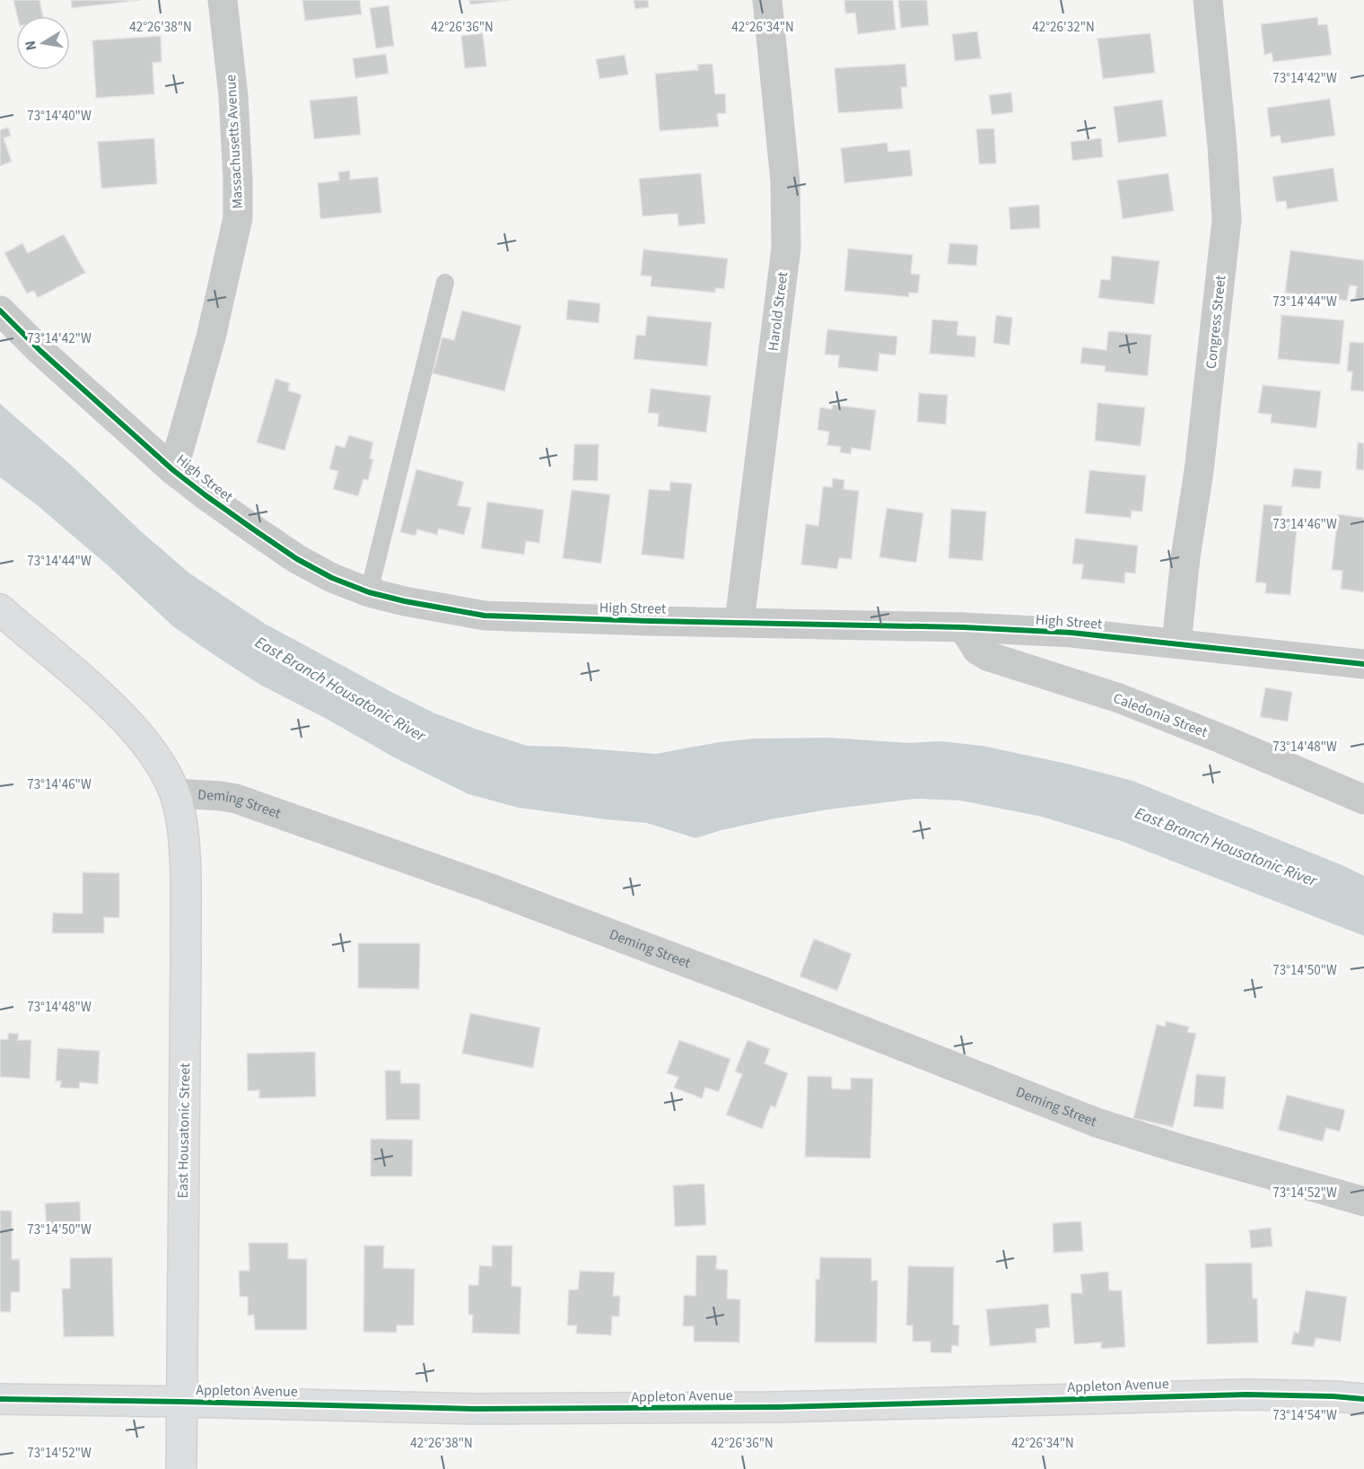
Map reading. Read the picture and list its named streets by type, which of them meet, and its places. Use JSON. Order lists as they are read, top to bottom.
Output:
{
  "streets": {
    "street": [
      "Massachusetts Avenue",
      "Harold Street",
      "Congress Street",
      "High Street",
      "Caledonia Street",
      "Deming Street",
      "East Housatonic Street",
      "Appleton Avenue"
    ]
  },
  "crossings": [
    ["Massachusetts Avenue", "High Street"],
    ["Harold Street", "High Street"],
    ["Congress Street", "High Street"],
    ["High Street", "Caledonia Street"],
    ["Deming Street", "East Housatonic Street"],
    ["East Housatonic Street", "Appleton Avenue"]
  ],
  "water": ["East Branch Housatonic River"],
  "north": "left",
  "coordinates": [
    "42°26'38\"N",
    "42°26'36\"N",
    "42°26'34\"N",
    "42°26'32\"N",
    "73°14'42\"W",
    "73°14'40\"W",
    "73°14'44\"W",
    "73°14'46\"W",
    "73°14'48\"W",
    "73°14'50\"W",
    "73°14'52\"W",
    "73°14'54\"W"
  ]
}
